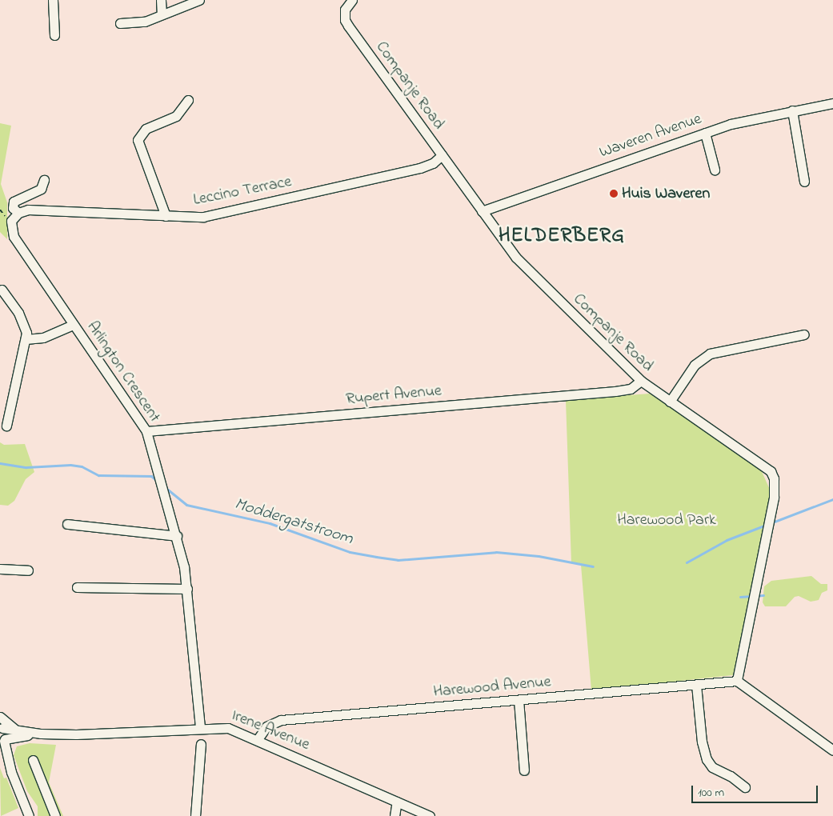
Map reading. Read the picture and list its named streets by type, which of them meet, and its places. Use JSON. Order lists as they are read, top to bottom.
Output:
{
  "streets": {
    "street": [
      "Companje Road",
      "Waveren Avenue",
      "Leccino Terrace",
      "Arlington Crescent",
      "Rupert Avenue",
      "Harewood Avenue",
      "Irene Avenue"
    ]
  },
  "crossings": [
    ["Companje Road", "Waveren Avenue"],
    ["Companje Road", "Leccino Terrace"],
    ["Companje Road", "Rupert Avenue"],
    ["Companje Road", "Harewood Avenue"],
    ["Leccino Terrace", "Arlington Crescent"],
    ["Arlington Crescent", "Rupert Avenue"],
    ["Arlington Crescent", "Irene Avenue"],
    ["Harewood Avenue", "Irene Avenue"]
  ],
  "districts": ["HELDERBERG"],
  "water": ["Moddergatstroom"],
  "parks": ["Harewood Park"],
  "places": ["Huis Waveren"],
  "scale_bar": "100 m"
}
